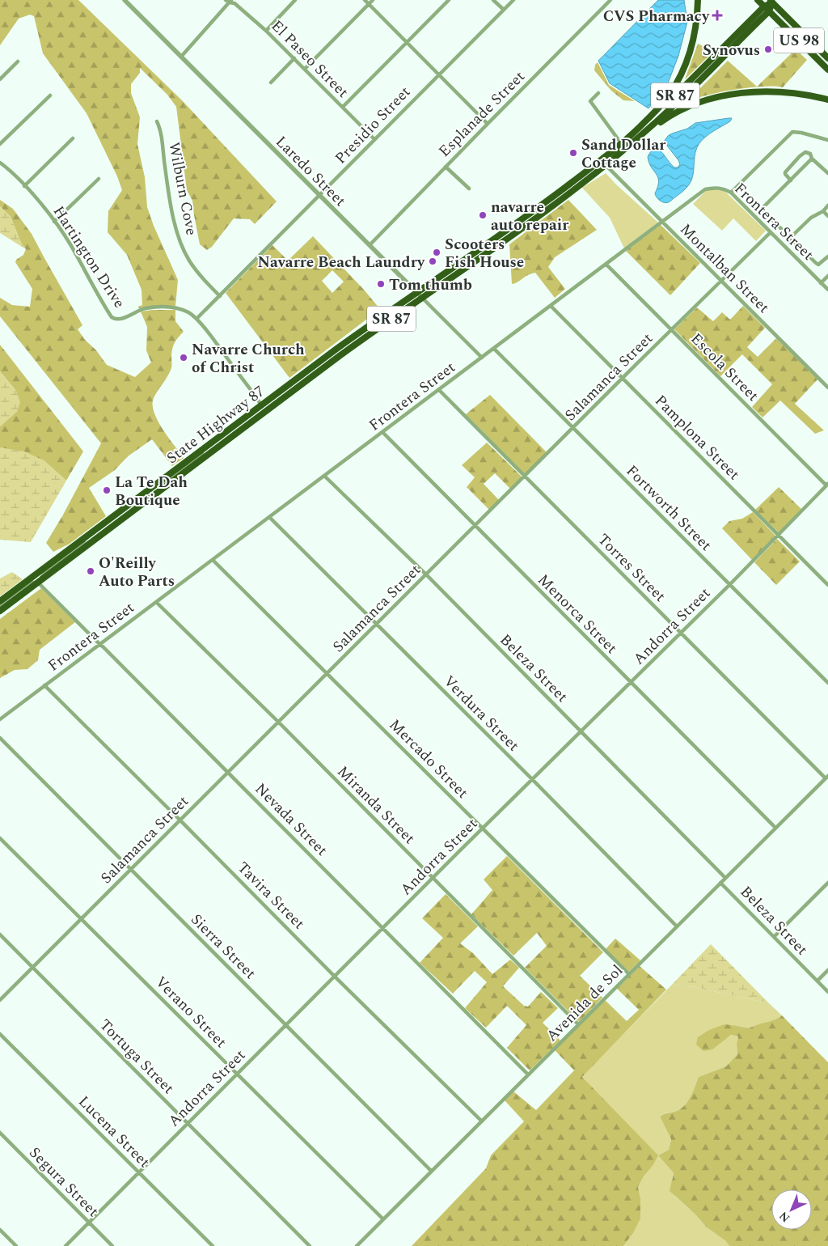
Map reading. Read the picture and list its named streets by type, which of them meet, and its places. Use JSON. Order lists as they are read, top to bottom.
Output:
{
  "streets": {
    "highway": ["US 98", "SR 87", "State Highway 87"],
    "street": [
      "El Paseo Street",
      "Esplanade Street",
      "Presidio Street",
      "Laredo Street",
      "Wilburn Cove",
      "Frontera Street",
      "Hartington Drive",
      "Montalban Street",
      "Escola Street",
      "Salamanca Street",
      "Pamplona Street",
      "Fortworth Street",
      "Torres Street",
      "Menorca Street",
      "Andorra Street",
      "Beleza Street",
      "Verdura Street",
      "Mercado Street",
      "Miranda Street",
      "Nevada Street",
      "Tavira Street",
      "Sierra Street",
      "Avenida de Sol",
      "Verano Street",
      "Tortuga Street",
      "Lucena Street",
      "Segura Street"
    ]
  },
  "crossings": [
    ["US 98", "SR 87"],
    ["El Paseo Street", "Presidio Street"],
    ["SR 87", "Laredo Street"],
    ["SR 87", "Montalban Street"],
    ["SR 87", "State Highway 87"],
    ["SR 87", "Nevada Street"],
    ["Esplanade Street", "Laredo Street"],
    ["Presidio Street", "Laredo Street"],
    ["Presidio Street", "Wilburn Cove"],
    ["Presidio Street", "Hartington Drive"],
    ["Laredo Street", "Frontera Street"],
    ["Laredo Street", "State Highway 87"],
    ["Frontera Street", "Montalban Street"],
    ["Frontera Street", "Escola Street"],
    ["Frontera Street", "Salamanca Street"],
    ["Frontera Street", "Pamplona Street"],
    ["Frontera Street", "Fortworth Street"],
    ["Frontera Street", "Torres Street"],
    ["Frontera Street", "Menorca Street"],
    ["Frontera Street", "Beleza Street"],
    ["Frontera Street", "Verdura Street"],
    ["Frontera Street", "Mercado Street"],
    ["Frontera Street", "Miranda Street"],
    ["Frontera Street", "Nevada Street"],
    ["Frontera Street", "Tavira Street"],
    ["Montalban Street", "Salamanca Street"],
    ["Escola Street", "Salamanca Street"],
    ["Escola Street", "Andorra Street"],
    ["Salamanca Street", "Pamplona Street"],
    ["Salamanca Street", "Fortworth Street"],
    ["Salamanca Street", "Torres Street"],
    ["Salamanca Street", "Menorca Street"],
    ["Salamanca Street", "Beleza Street"],
    ["Salamanca Street", "Verdura Street"],
    ["Salamanca Street", "Mercado Street"],
    ["Salamanca Street", "Miranda Street"],
    ["Salamanca Street", "Nevada Street"],
    ["Salamanca Street", "Tavira Street"],
    ["Salamanca Street", "Sierra Street"],
    ["Salamanca Street", "Verano Street"],
    ["Salamanca Street", "Tortuga Street"],
    ["Pamplona Street", "Andorra Street"],
    ["Fortworth Street", "Andorra Street"],
    ["Torres Street", "Andorra Street"],
    ["Torres Street", "Avenida de Sol"],
    ["Menorca Street", "Andorra Street"],
    ["Menorca Street", "Avenida de Sol"],
    ["Andorra Street", "Beleza Street"],
    ["Andorra Street", "Verdura Street"],
    ["Andorra Street", "Mercado Street"],
    ["Andorra Street", "Miranda Street"],
    ["Andorra Street", "Nevada Street"],
    ["Andorra Street", "Tavira Street"],
    ["Andorra Street", "Sierra Street"],
    ["Andorra Street", "Verano Street"],
    ["Andorra Street", "Tortuga Street"],
    ["Andorra Street", "Lucena Street"],
    ["Andorra Street", "Segura Street"],
    ["Beleza Street", "Avenida de Sol"],
    ["Verdura Street", "Avenida de Sol"],
    ["Mercado Street", "Avenida de Sol"],
    ["Miranda Street", "Avenida de Sol"],
    ["Nevada Street", "Avenida de Sol"],
    ["Tavira Street", "Avenida de Sol"],
    ["Sierra Street", "Avenida de Sol"],
    ["Avenida de Sol", "Verano Street"]
  ],
  "places": {
    "health": ["CVS Pharmacy"],
    "other": [
      "Synovus",
      "Sand Dollar Cottage",
      "navarre auto repair",
      "Scooters Fish House",
      "Navarre Beach Laundry",
      "Tom thumb",
      "Navarre Church of Christ",
      "La Te Dah Boutique",
      "O'Reilly Auto Parts"
    ]
  },
  "north": "bottom left"
}
